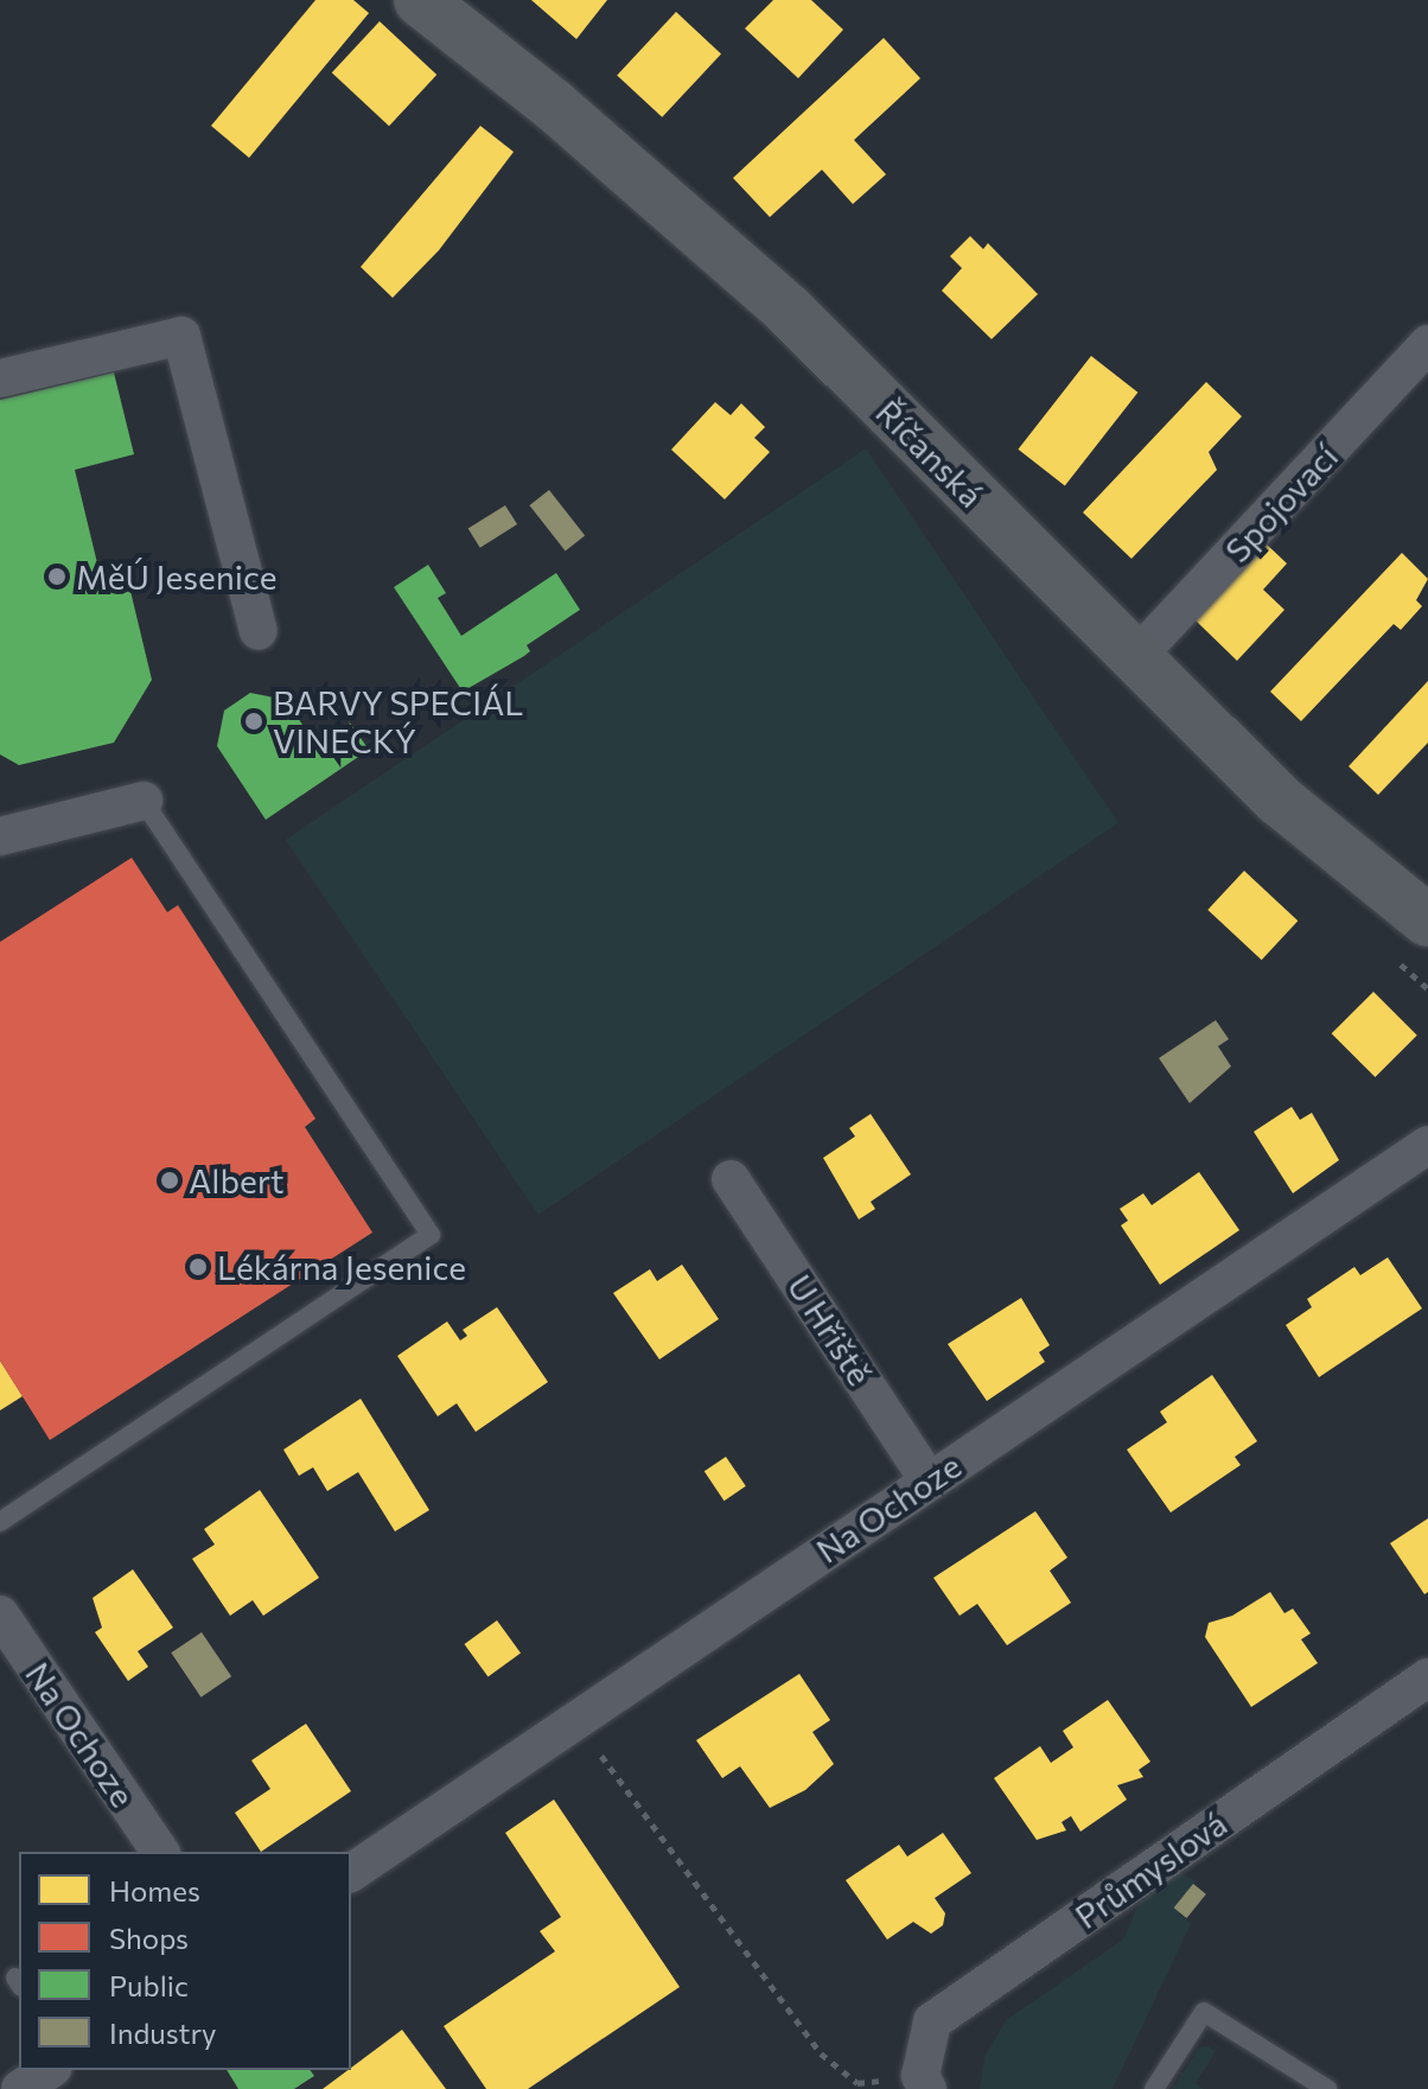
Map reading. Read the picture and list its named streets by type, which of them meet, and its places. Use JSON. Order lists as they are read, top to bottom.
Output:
{
  "streets": {
    "main road": ["Říčanská"],
    "street": [
      "Spojovací",
      "U Hřiště",
      "Na Ochoze",
      "Průmyslová"
    ]
  },
  "crossings": [
    ["Říčanská", "Spojovací"],
    ["U Hřiště", "Na Ochoze"]
  ],
  "places": [
    "MěÚ Jesenice",
    "BARVY SPECIÁL VINECKÝ",
    "Albert",
    "Lékárna Jesenice"
  ],
  "legend": [
    "Homes",
    "Shops",
    "Public",
    "Industry"
  ]
}
